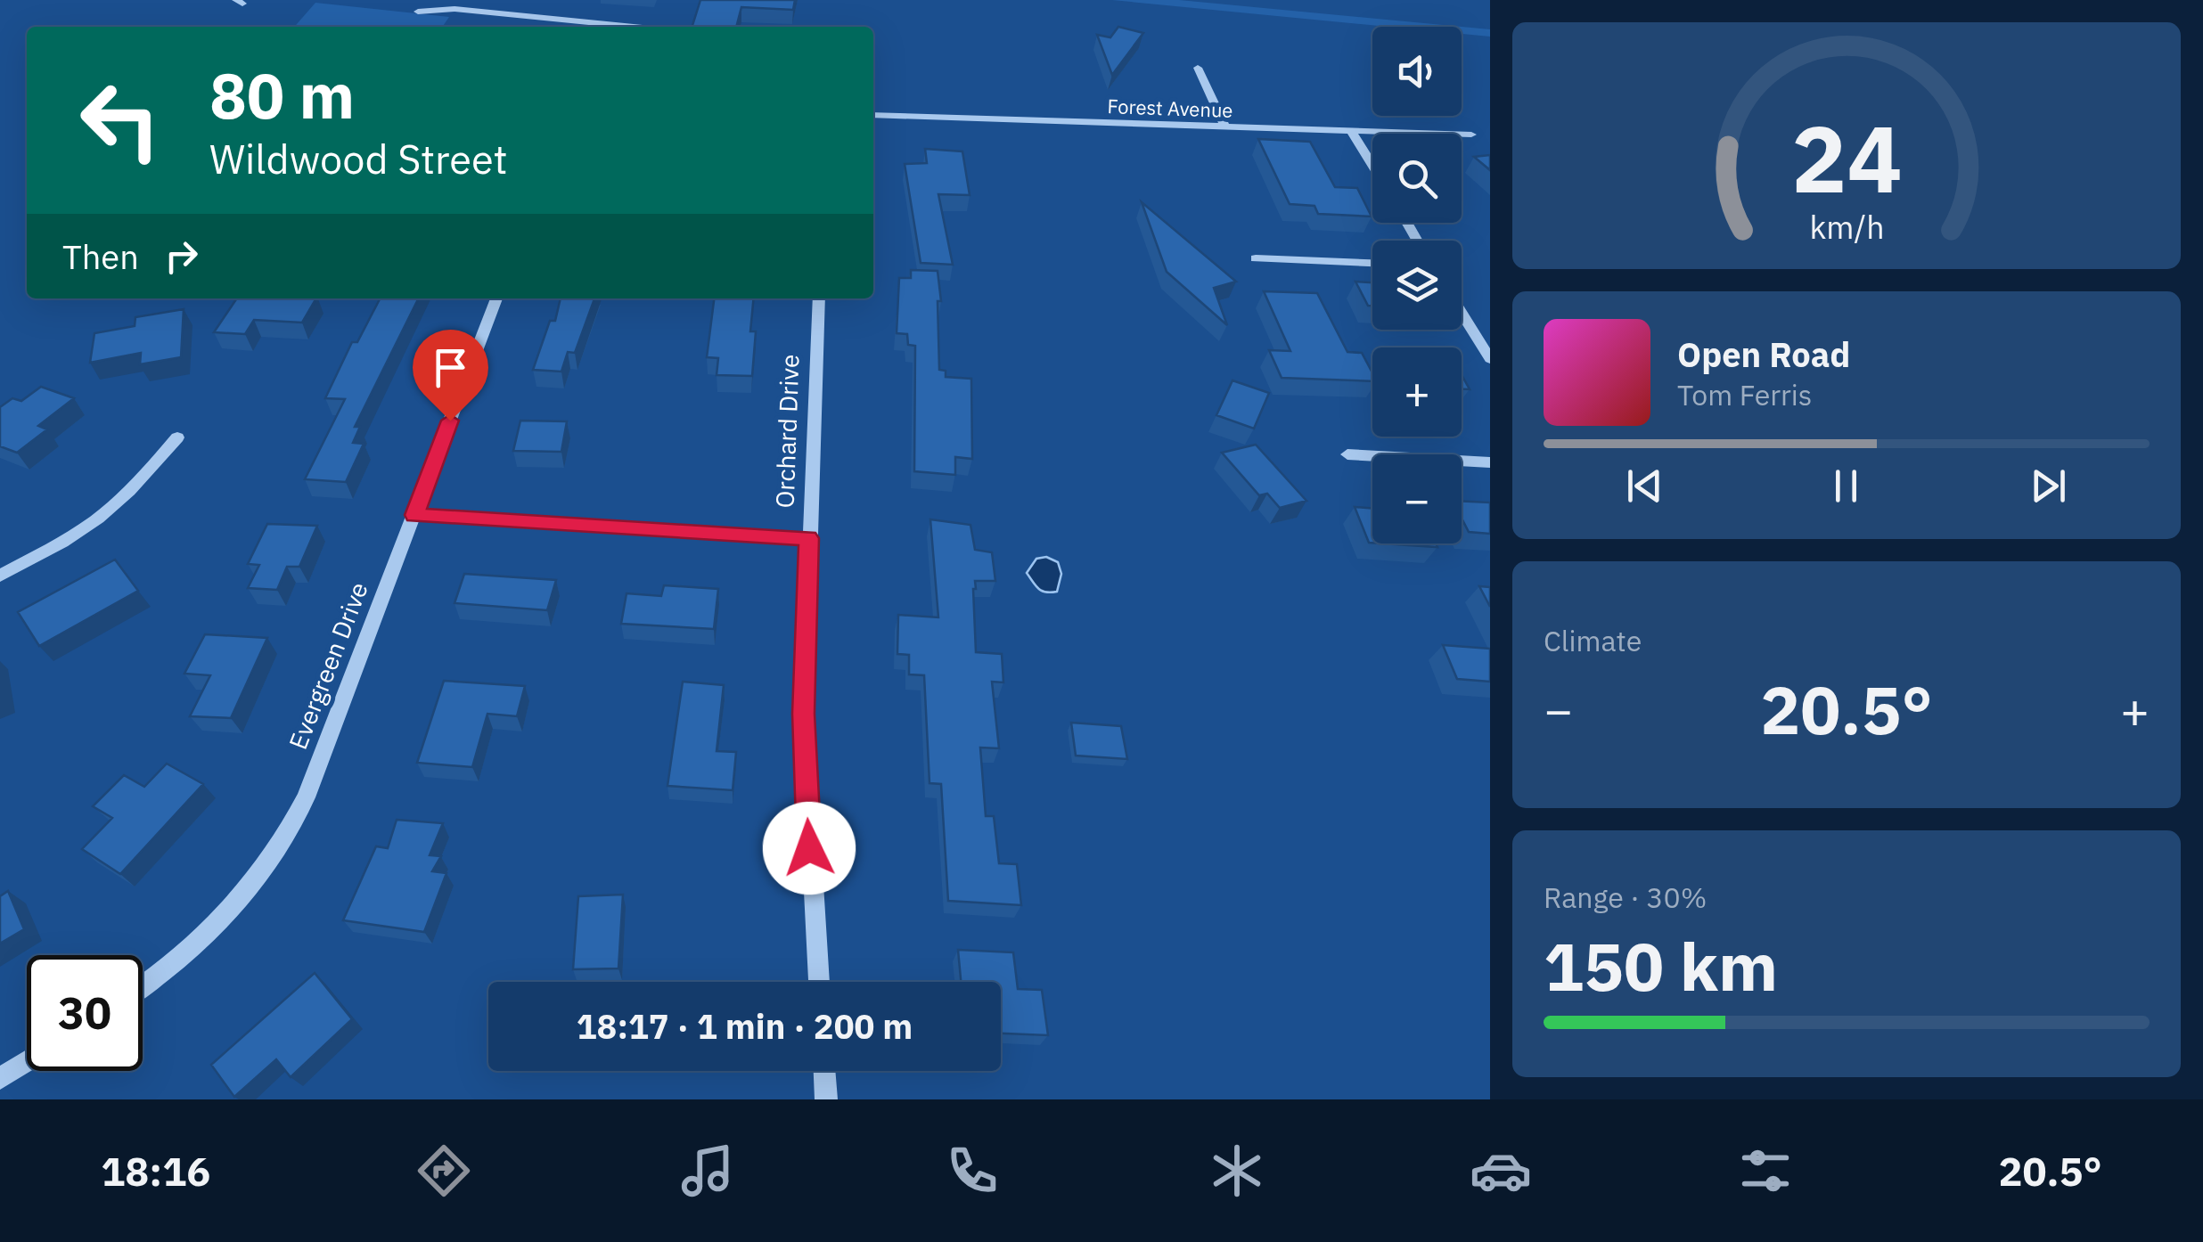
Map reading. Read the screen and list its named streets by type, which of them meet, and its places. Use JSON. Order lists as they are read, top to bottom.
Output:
{
  "streets": {
    "street": ["Forest Avenue", "Orchard Drive", "Evergreen Drive"]
  },
  "page": {
    "map_buttons": ["+", "−"],
    "turn": ["80 m", "Wildwood Street"],
    "then": "Then",
    "song": ["Open Road", "Tom Ferris"],
    "tile": [
      "Climate",
      ["Range · 30%", "150 km"]
    ],
    "heat": ["−", "20.5°", "+"],
    "limit": "30",
    "trip": "18:17 · 1 min · 200 m",
    "tabs": ["18:16", "20.5°"],
    "gauge": ["24", "km/h"]
  }
}
